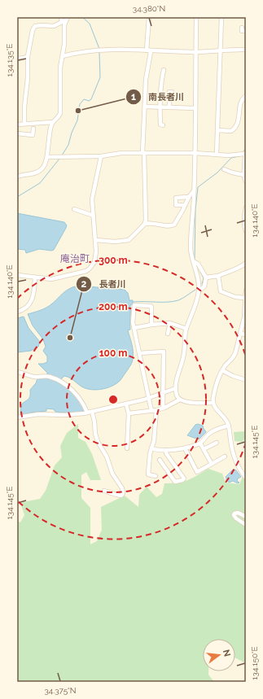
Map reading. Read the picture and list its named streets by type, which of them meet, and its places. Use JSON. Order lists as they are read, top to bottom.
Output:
{
  "districts": ["庵治町"],
  "places": ["南長者川", "長者川"],
  "north": "right",
  "coordinates": [
    "34.380°N",
    "134.135°E",
    "134.140°E",
    "134.145°E",
    "134.150°E",
    "34.375°N"
  ],
  "rings": ["300 m", "200 m", "100 m"]
}
